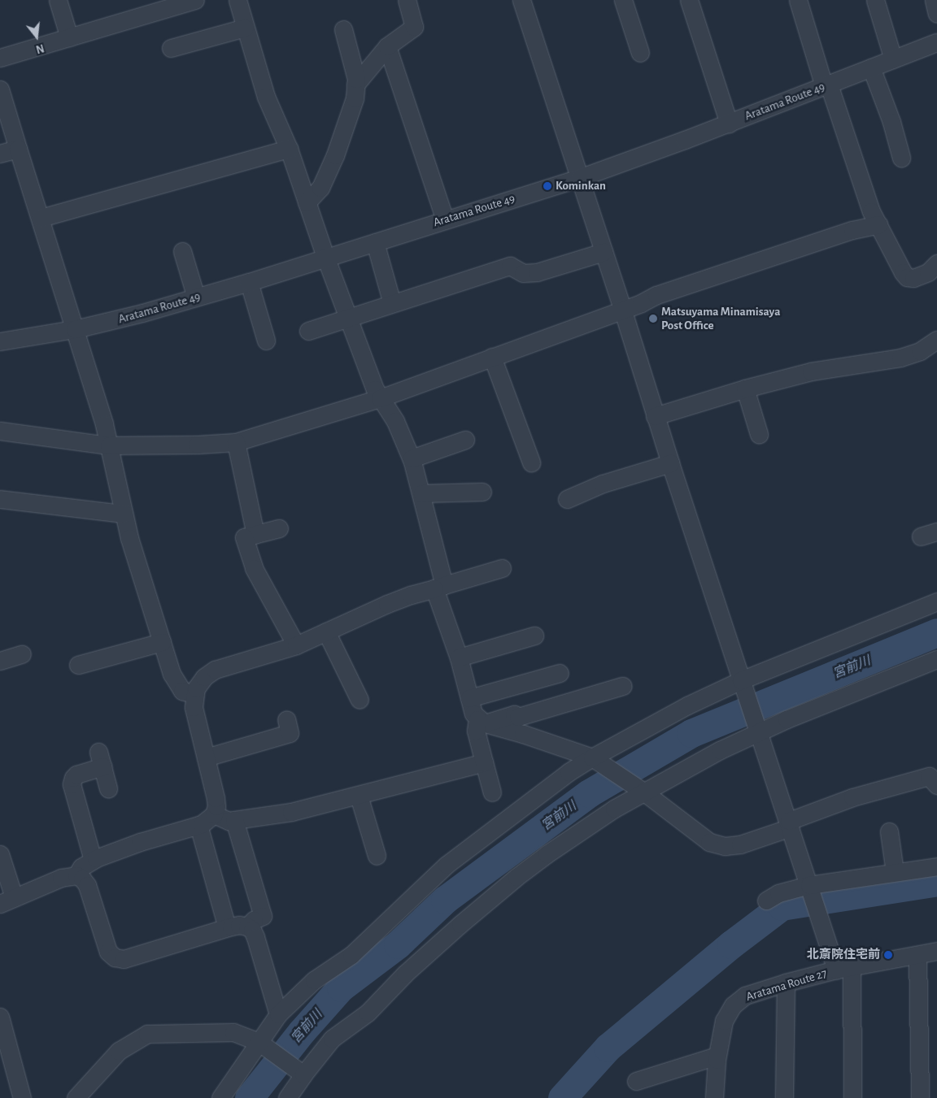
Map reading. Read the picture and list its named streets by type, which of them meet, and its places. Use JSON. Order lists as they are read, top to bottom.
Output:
{
  "streets": {
    "street": ["Aratama Route 49", "Aratama Route 27"]
  },
  "water": ["宮前川"],
  "places": ["Kominkan", "Matsuyama Minamisaya Post Office", "北斎院住宅前"],
  "north": "bottom"
}
